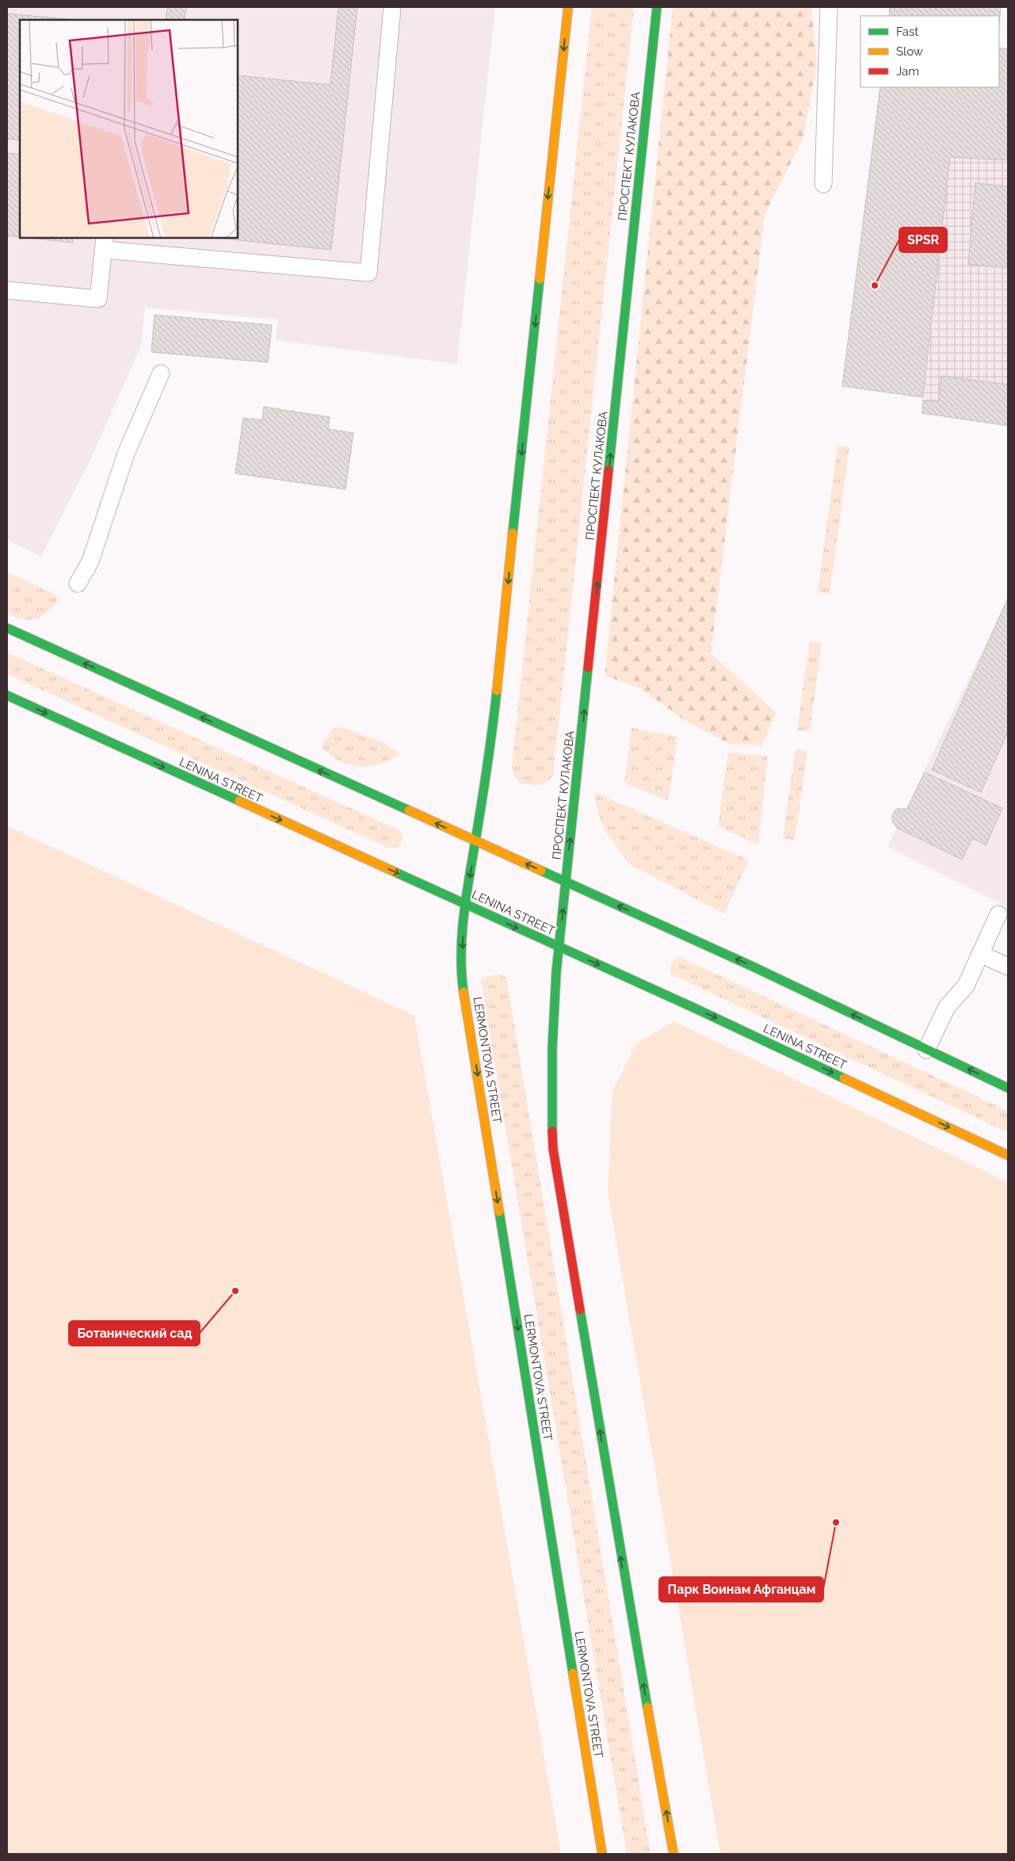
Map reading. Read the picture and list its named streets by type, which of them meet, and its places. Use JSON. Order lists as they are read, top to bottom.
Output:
{
  "streets": {
    "main road": ["ПРОСПЕКТ КУЛАКОВА", "LENINA STREET", "LERMONTOVA STREET"]
  },
  "crossings": [
    ["ПРОСПЕКТ КУЛАКОВА", "LENINA STREET"],
    ["LENINA STREET", "LERMONTOVA STREET"]
  ],
  "one_way": ["ПРОСПЕКТ КУЛАКОВА"],
  "places": ["SPSR", "Ботанический сад", "Парк Воинам Афганцам"],
  "legend": ["Fast", "Slow", "Jam"]
}
